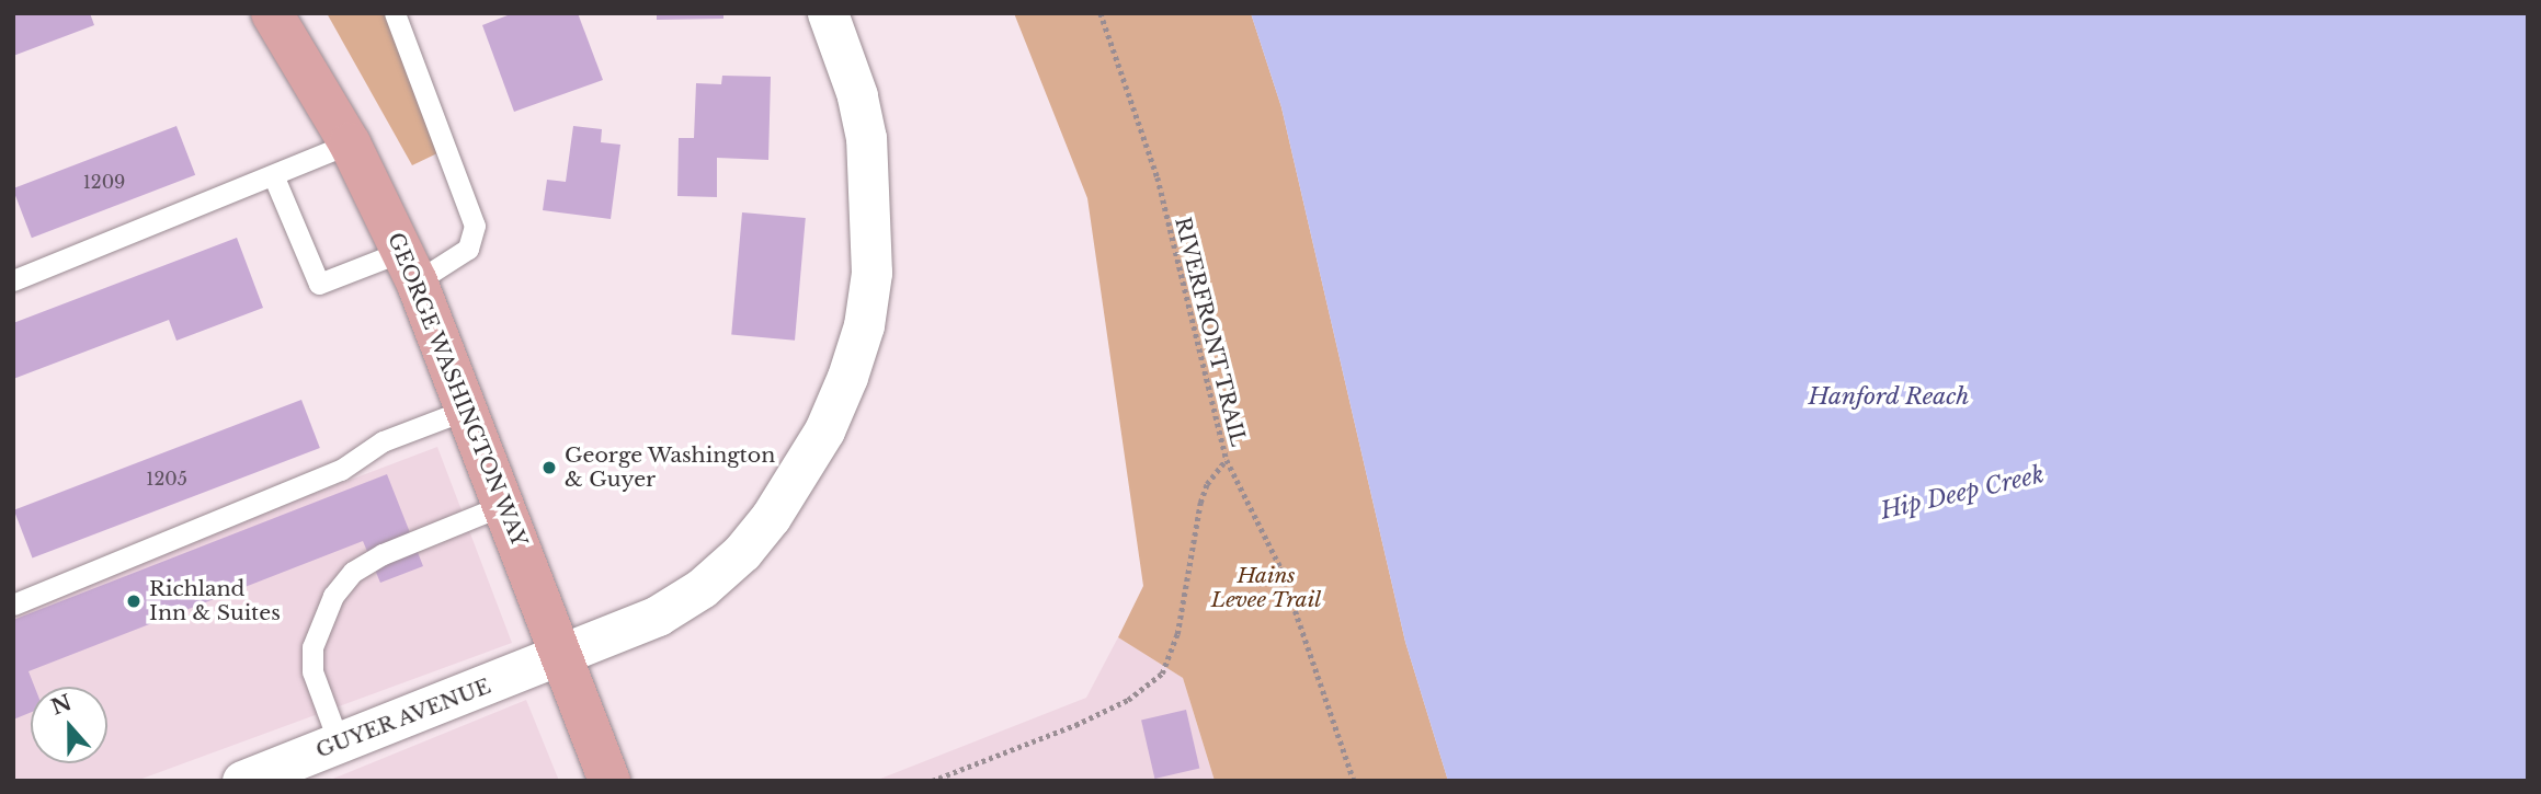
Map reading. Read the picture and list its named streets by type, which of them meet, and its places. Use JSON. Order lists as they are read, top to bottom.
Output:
{
  "streets": {
    "main road": ["GEORGE WASHINGTON WAY"],
    "street": ["GUYER AVENUE"],
    "path": ["RIVERFRONT TRAIL"]
  },
  "crossings": [
    ["GEORGE WASHINGTON WAY", "GUYER AVENUE"]
  ],
  "water": ["Hanford Reach", "Hip Deep Creek"],
  "parks": ["Hains Levee Trail"],
  "places": ["George Washington & Guyer", "Richland Inn & Suites"],
  "house_numbers": ["1209", "1205"],
  "north": "top"
}
